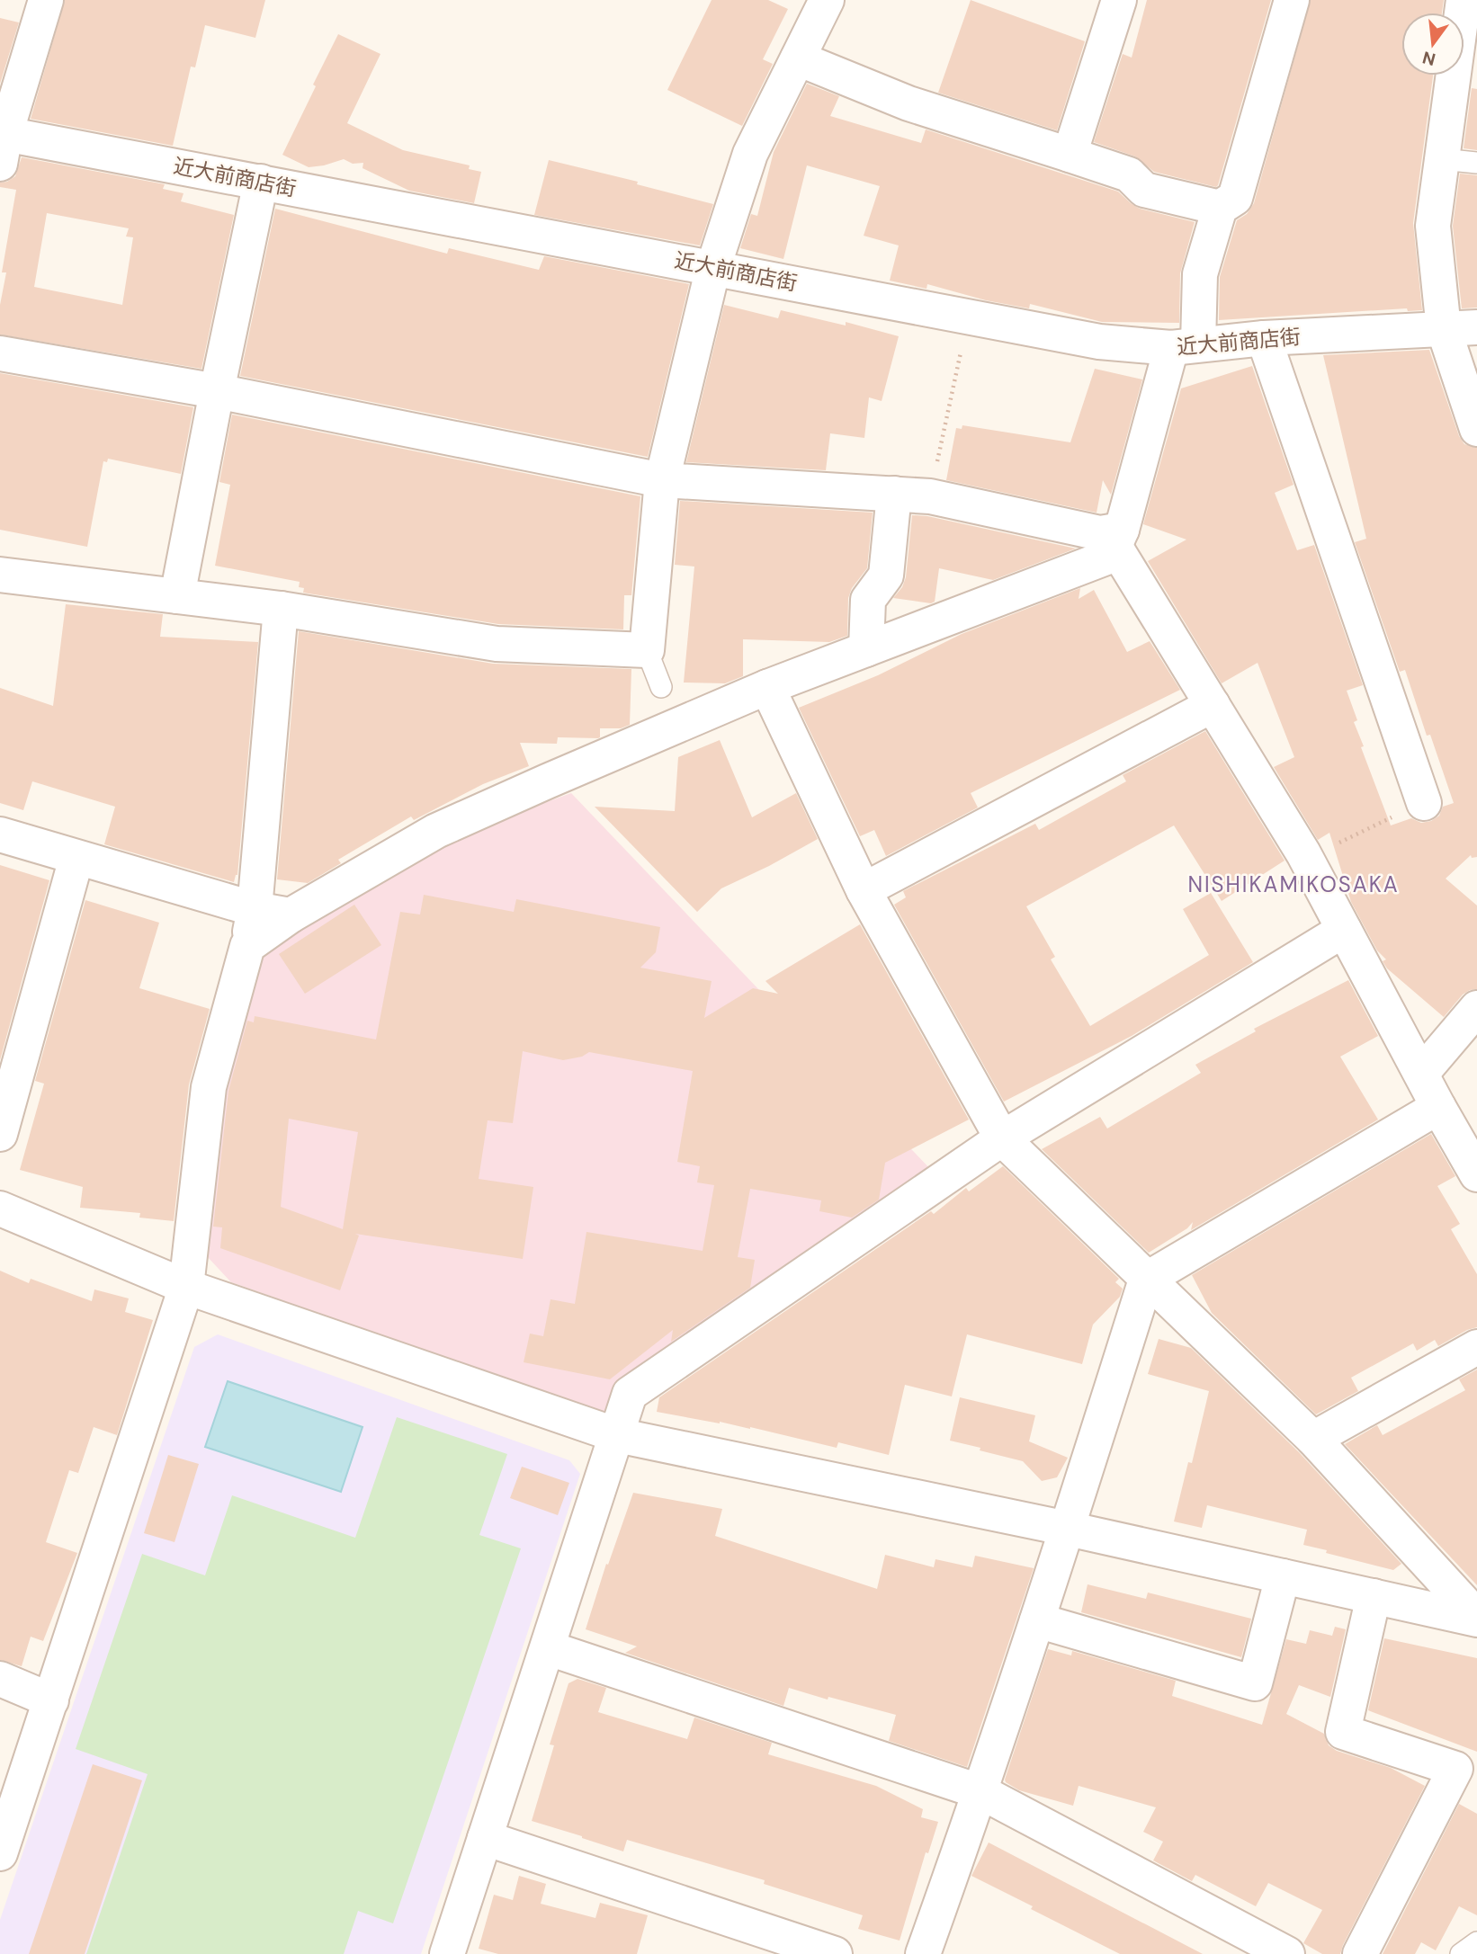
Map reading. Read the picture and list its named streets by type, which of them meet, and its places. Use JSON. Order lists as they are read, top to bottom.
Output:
{
  "streets": {
    "street": ["近大前商店街"]
  },
  "districts": ["NISHIKAMIKOSAKA"],
  "north": "bottom"
}
